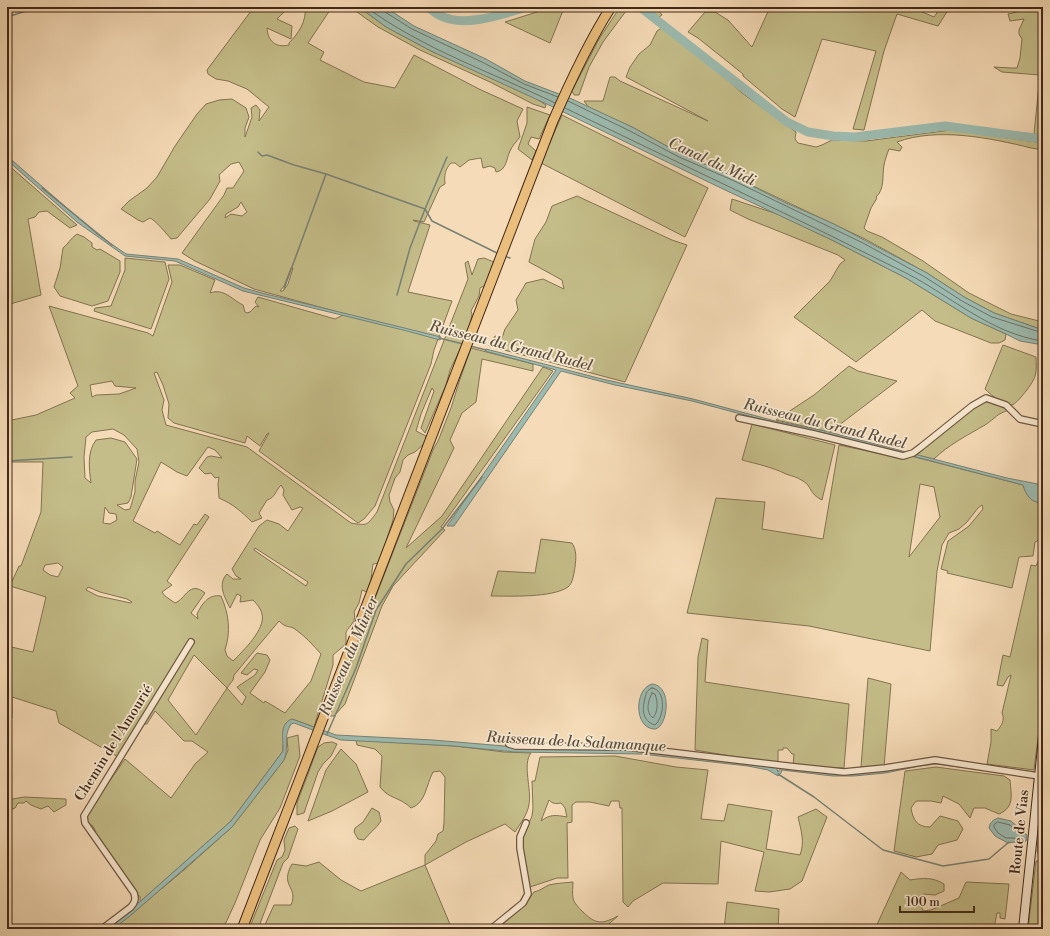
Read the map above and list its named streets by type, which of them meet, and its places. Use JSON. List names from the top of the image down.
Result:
{
  "streets": {
    "main road": ["Route de Vias"],
    "street": ["Chemin de l'Amourié"]
  },
  "water": [
    "Canal du Midi",
    "Ruisseau du Grand Rudel",
    "Ruisseau du Mûrier",
    "Ruisseau de la Salamanque"
  ],
  "scale_bar": "100 m"
}
